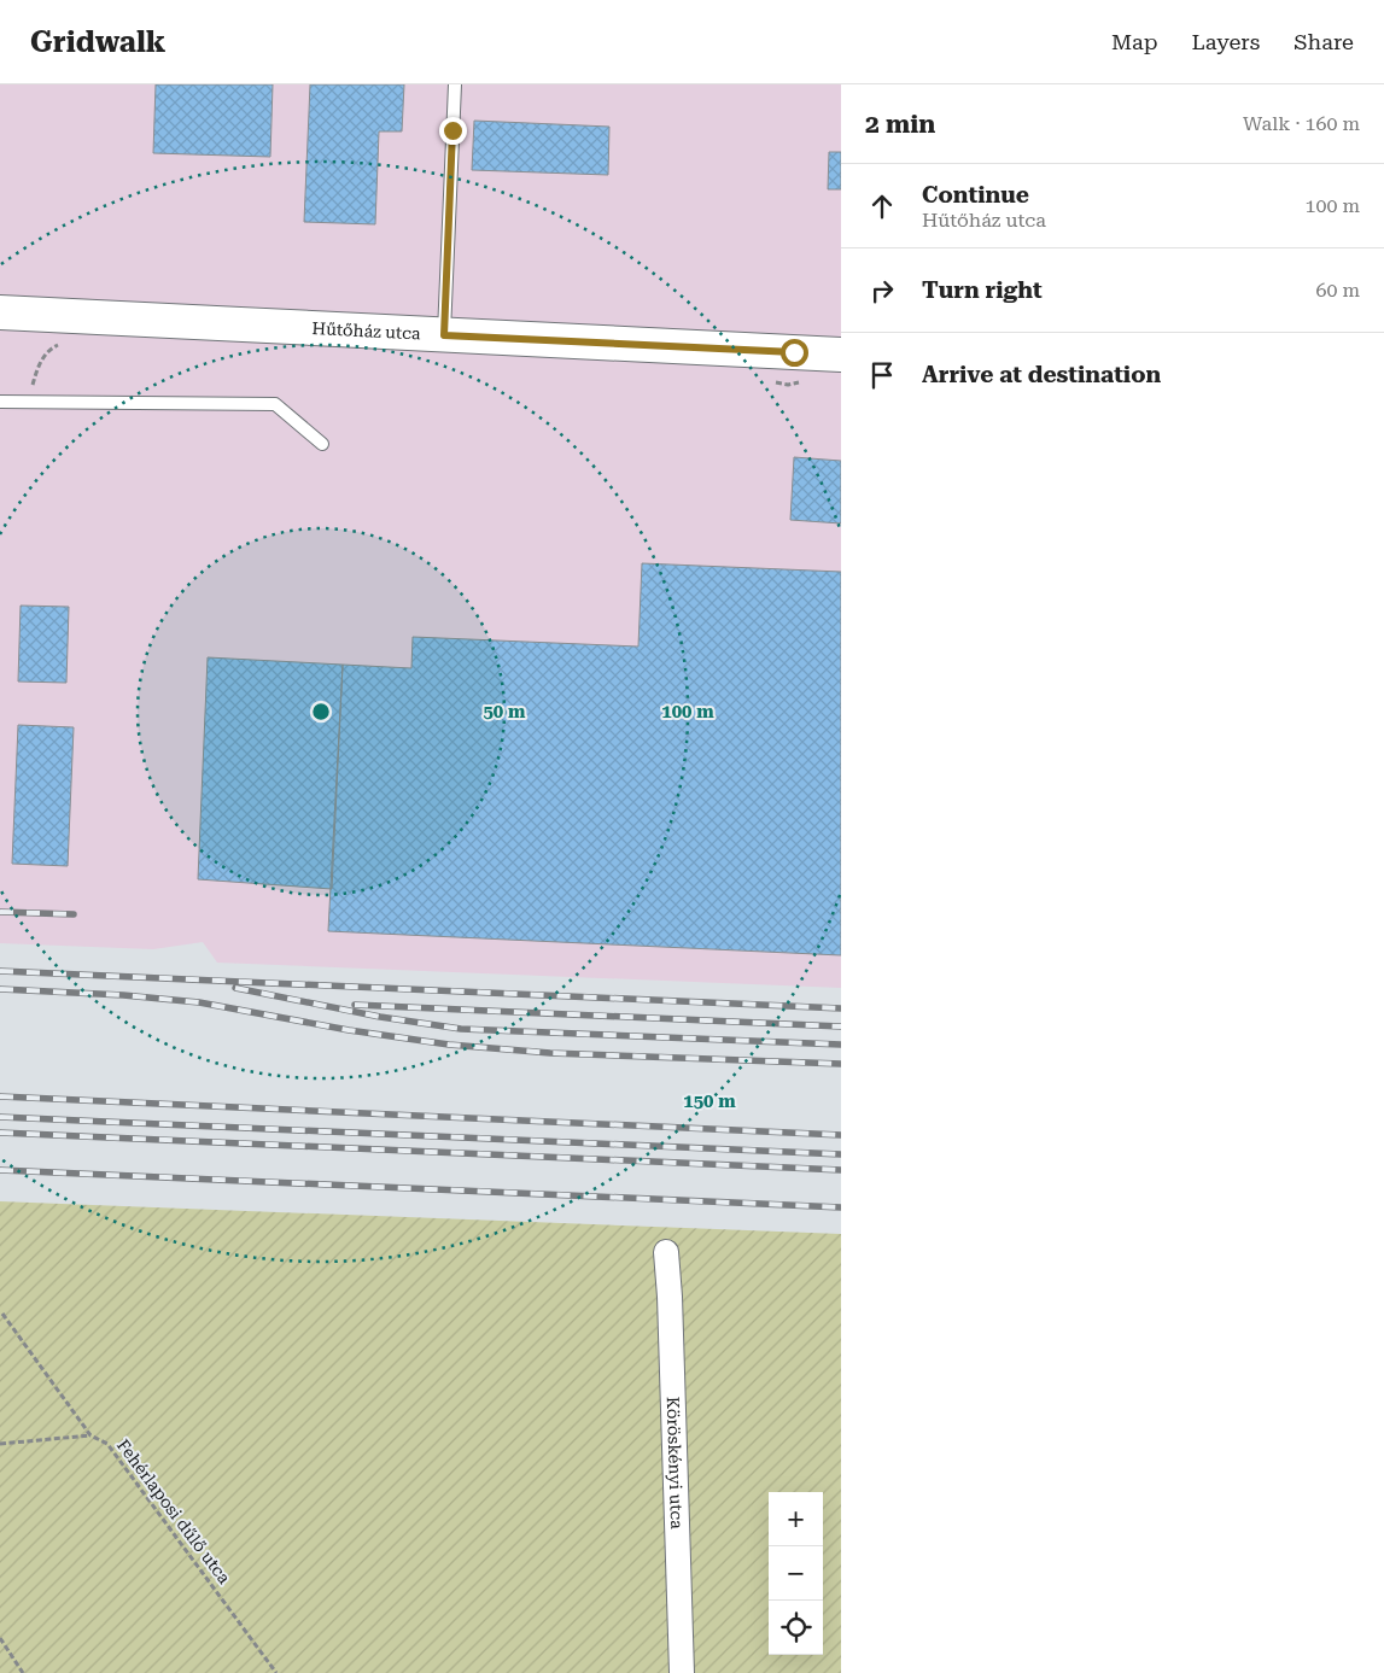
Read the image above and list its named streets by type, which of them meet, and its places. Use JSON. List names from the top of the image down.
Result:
{
  "streets": {
    "street": ["Hűtőház utca", "Köröskényi utca"],
    "path": ["Fehérlaposi dűlő utca"]
  },
  "page": {
    "header": "Gridwalk",
    "nav": ["Map", "Layers", "Share"],
    "heading": ["2 min", "Walk · 160 m"],
    "list": [
      ["Continue", "Hűtőház utca", "100 m"],
      ["Turn right", "60 m"],
      "Arrive at destination"
    ],
    "map_buttons": ["+", "−"]
  },
  "rings": ["50 m", "100 m", "150 m"]
}
